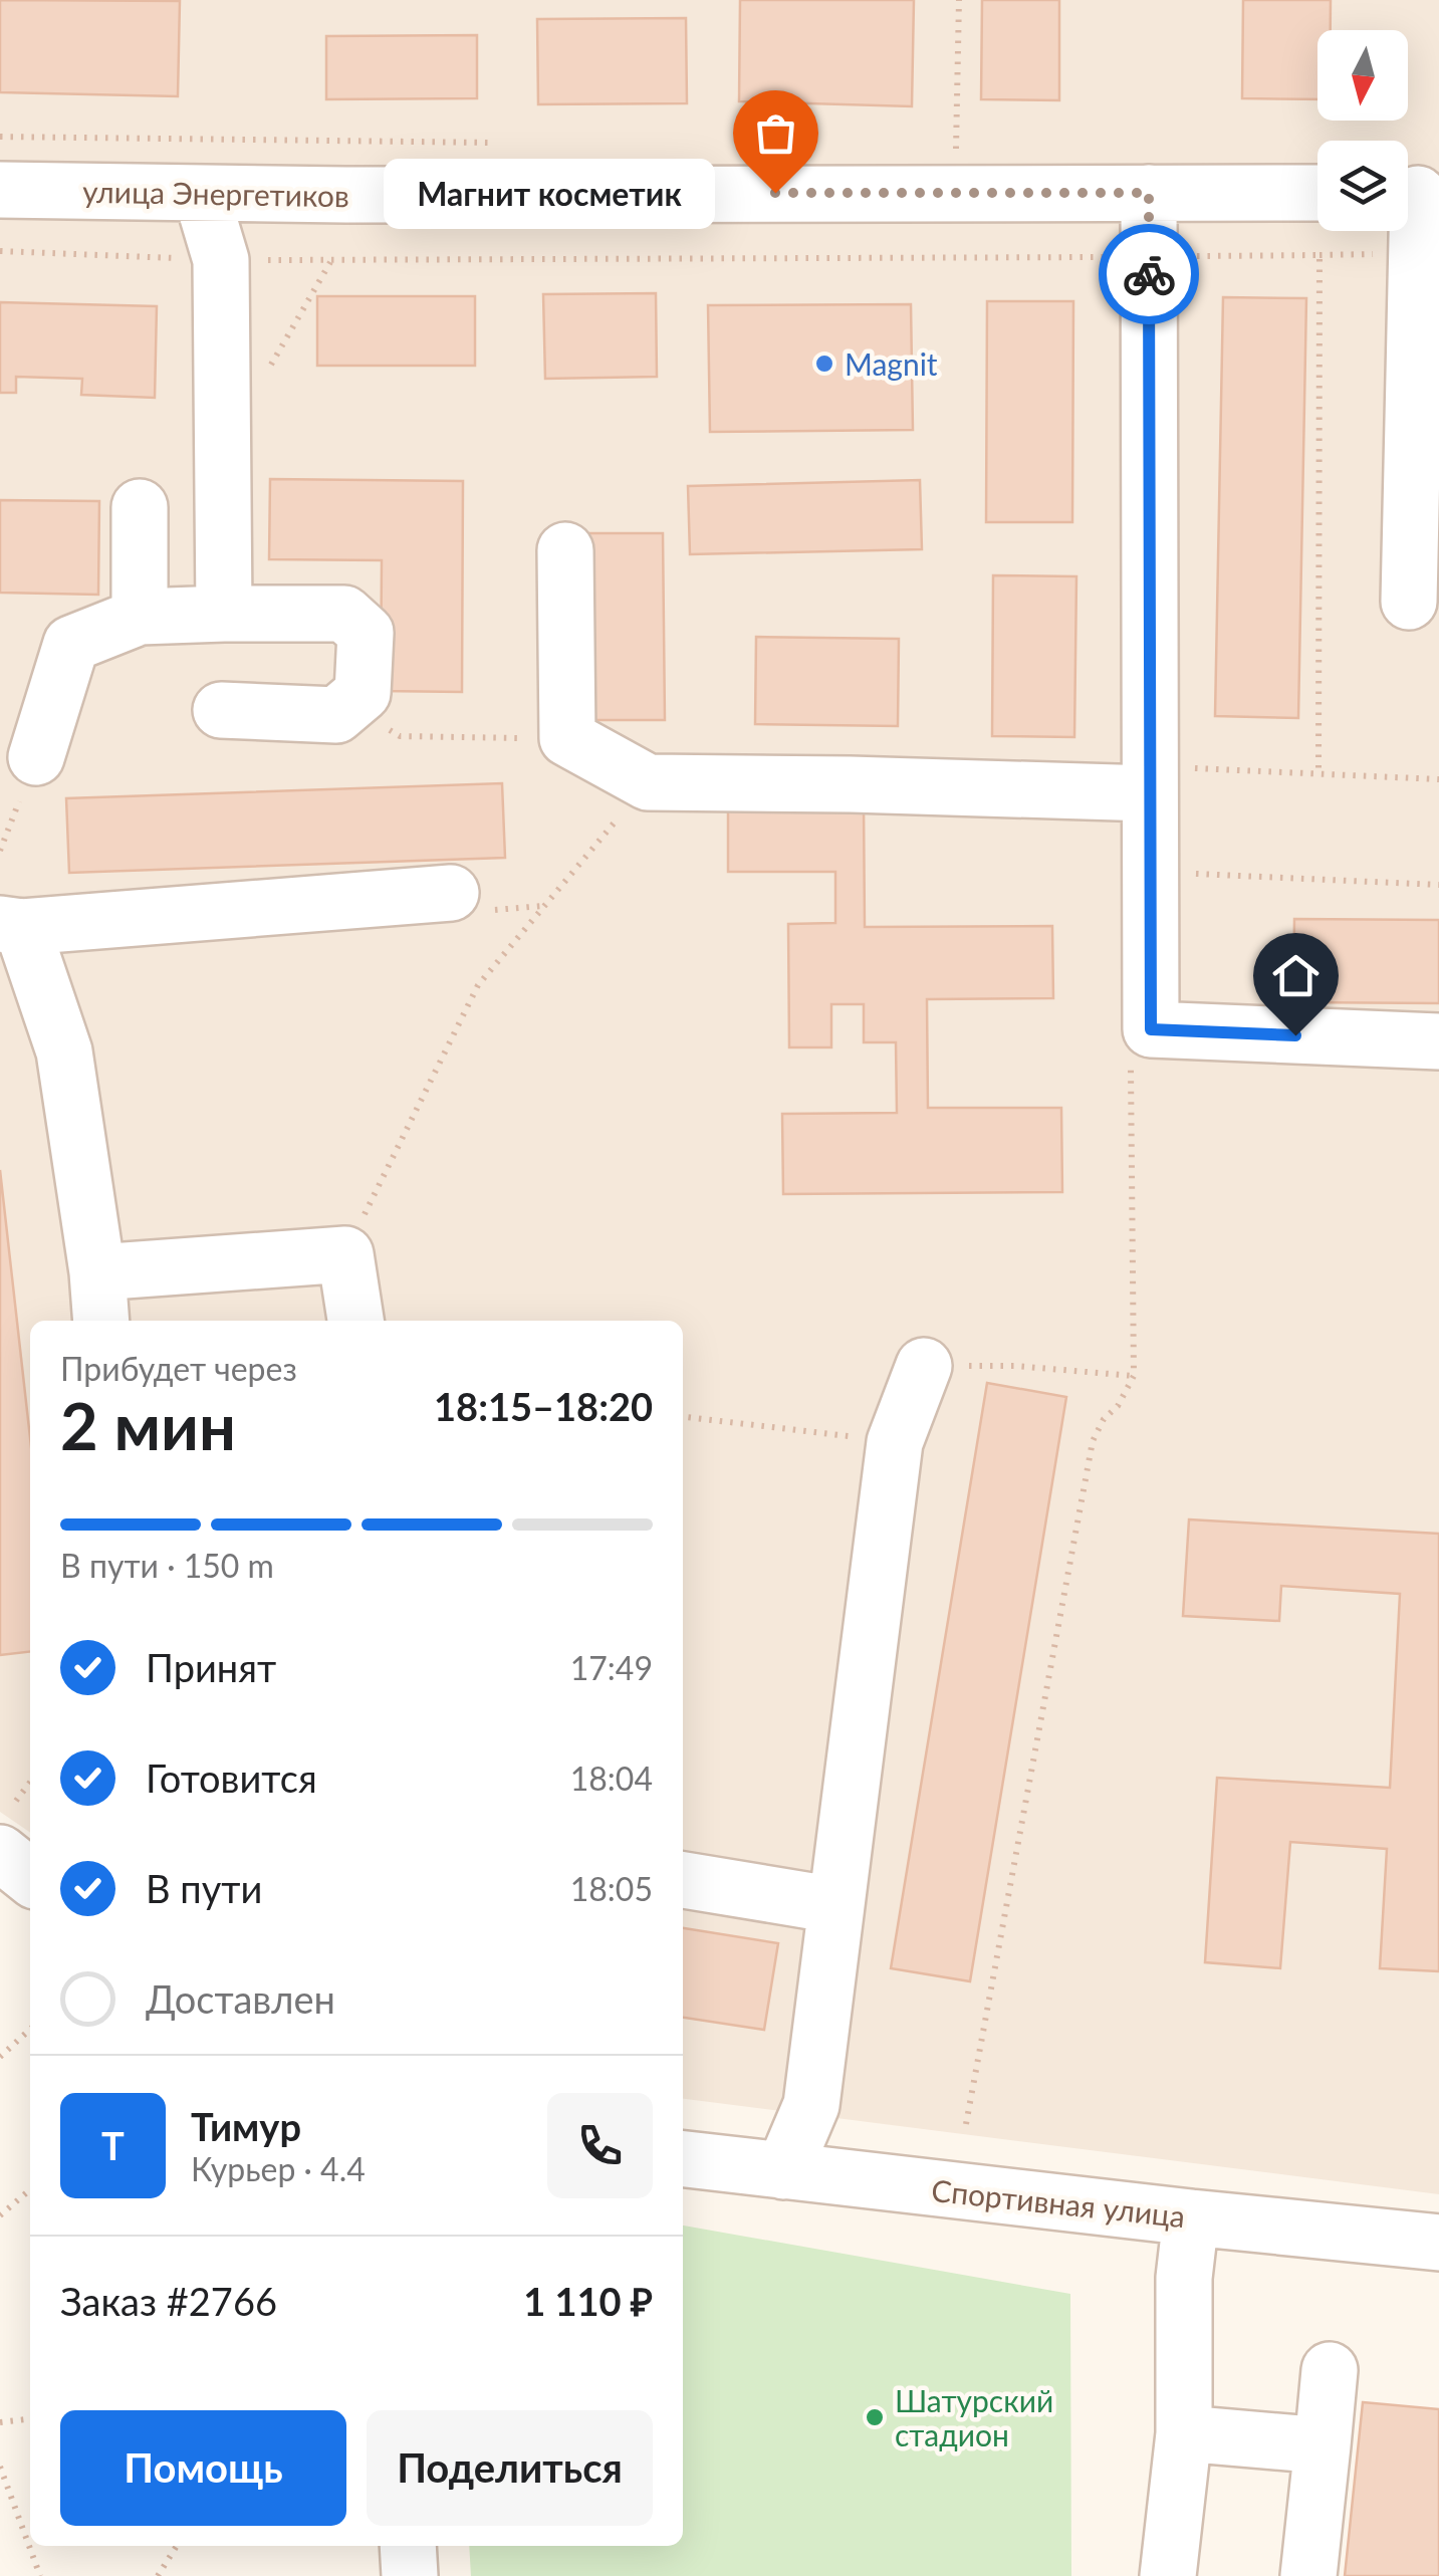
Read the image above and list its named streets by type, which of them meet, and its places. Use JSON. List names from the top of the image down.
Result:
{
  "streets": {
    "street": ["улица Энергетиков", "Спортивная улица"]
  },
  "places": ["Магнит косметик", "Magnit", "Шатурский стадион"],
  "north": "bottom",
  "page": {
    "bubble": "Магнит косметик",
    "heading": ["2 мин", "Прибудет через", "18:15–18:20"],
    "panel": [
      "Тимур",
      "Курьер · 4.4",
      "Заказ #2766",
      "1 110 ₽"
    ],
    "bar": "В пути · 150 m",
    "list": [
      ["Принят", "17:49"],
      ["Готовится", "18:04"],
      ["В пути", "18:05"],
      "Доставлен"
    ],
    "round": "Т",
    "buttons": ["Помощь", "Поделиться"]
  }
}
